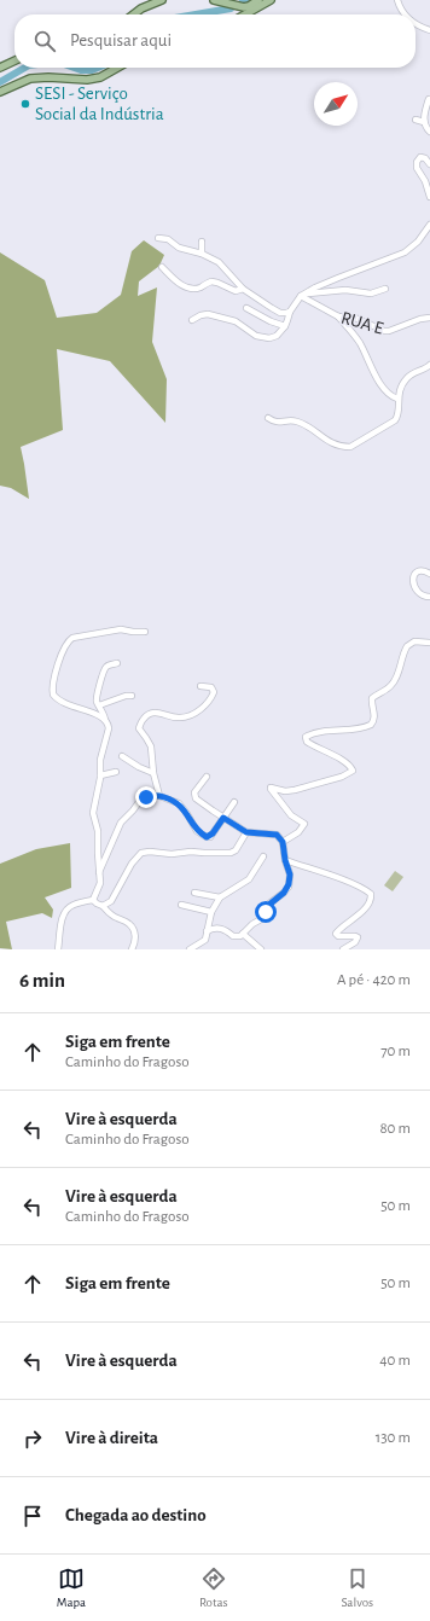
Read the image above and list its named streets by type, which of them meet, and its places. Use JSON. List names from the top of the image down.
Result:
{
  "streets": {
    "street": ["RUA E"]
  },
  "places": ["SESI - Serviço Social da Indústria"],
  "north": "top right",
  "page": {
    "search": "Pesquisar aqui",
    "heading": ["6 min", "A pé · 420 m"],
    "list": [
      ["Siga em frente", "Caminho do Fragoso", "70 m"],
      ["Vire à esquerda", "Caminho do Fragoso", "80 m"],
      ["Vire à esquerda", "Caminho do Fragoso", "50 m"],
      ["Siga em frente", "50 m"],
      ["Vire à esquerda", "40 m"],
      ["Vire à direita", "130 m"],
      "Chegada ao destino"
    ],
    "nav": ["Mapa", "Rotas", "Salvos"]
  }
}
